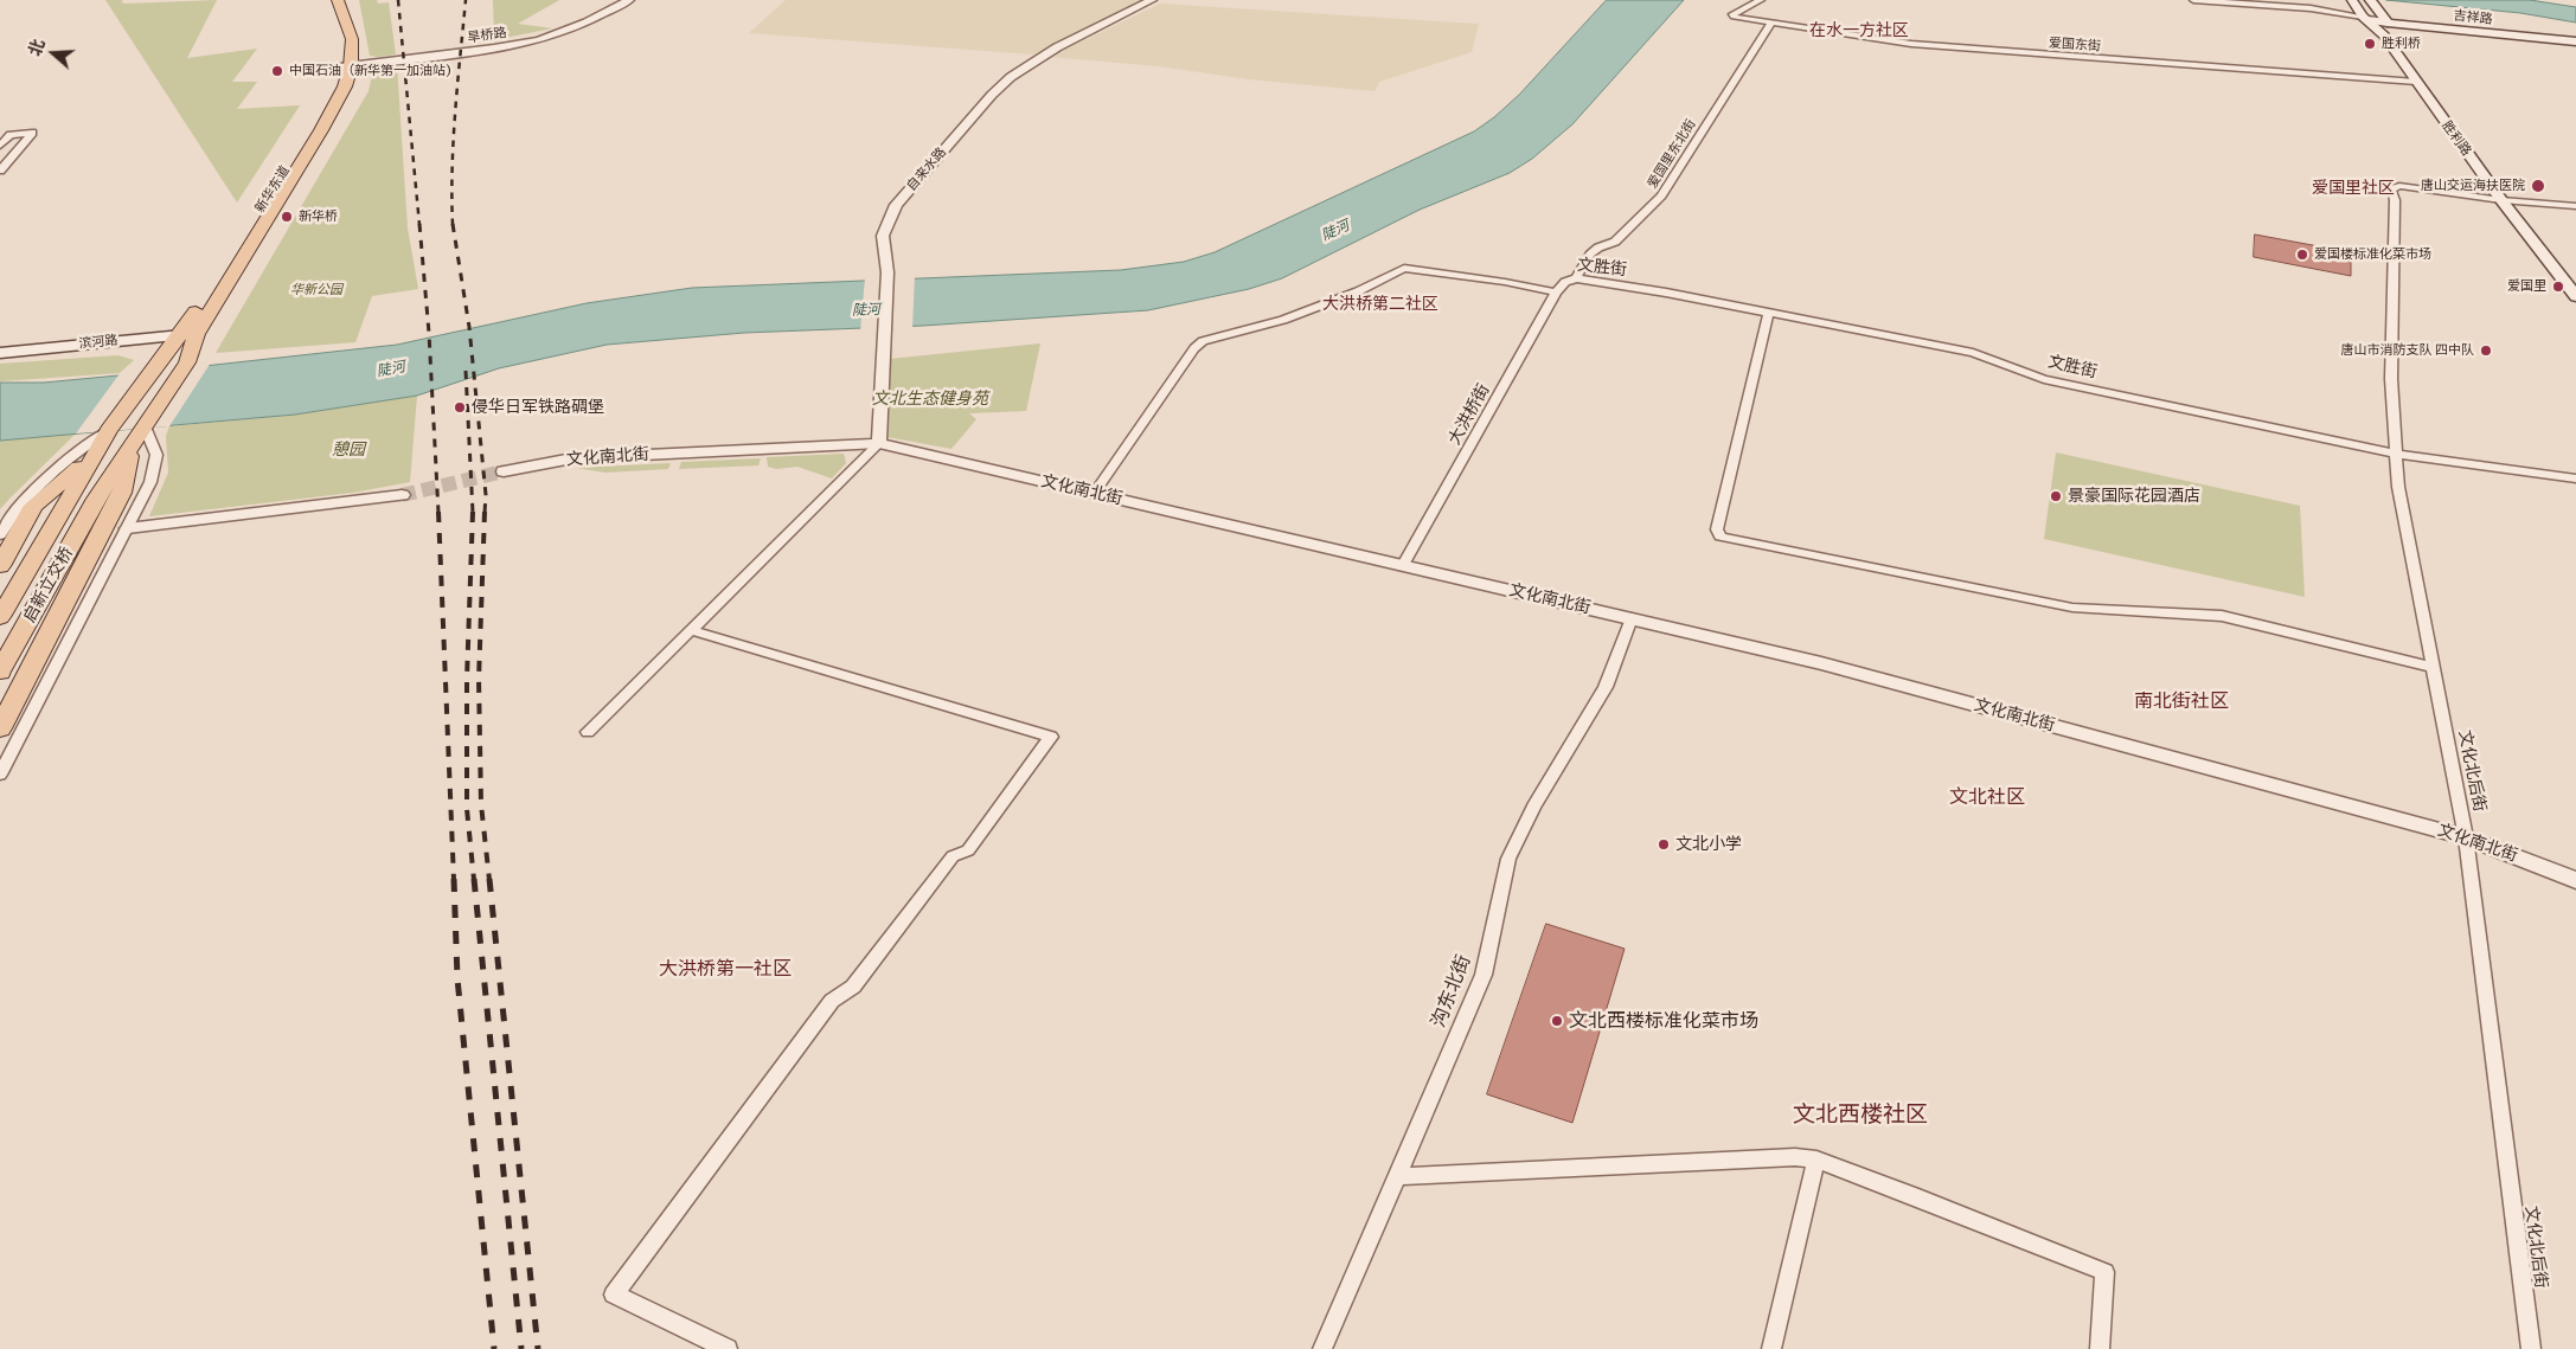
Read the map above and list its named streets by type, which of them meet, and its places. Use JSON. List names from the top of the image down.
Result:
{
  "streets": {
    "main road": [
      "吉祥路",
      "胜利路",
      "新华东道",
      "滨河路",
      "启新立交桥"
    ],
    "street": [
      "旱桥路",
      "爱国东街",
      "爱国里东北街",
      "自来水路",
      "文胜街",
      "大洪桥街",
      "文化南北街",
      "文化北后街",
      "沟东北街"
    ]
  },
  "crossings": [
    ["吉祥路", "胜利路"],
    ["旱桥路", "新华东道"],
    ["爱国东街", "胜利路"],
    ["爱国东街", "爱国里东北街"],
    ["胜利路", "文化北后街"],
    ["爱国里东北街", "文胜街"],
    ["爱国里东北街", "大洪桥街"],
    ["自来水路", "文化南北街"],
    ["新华东道", "滨河路"],
    ["文胜街", "大洪桥街"],
    ["文胜街", "文化北后街"],
    ["大洪桥街", "文化南北街"],
    ["文化南北街", "文化北后街"],
    ["文化南北街", "沟东北街"]
  ],
  "districts": [
    "在水一方社区",
    "爱国里社区",
    "大洪桥第二社区",
    "南北街社区",
    "文北社区",
    "大洪桥第一社区",
    "文北西楼社区"
  ],
  "water": ["陡河"],
  "parks": ["华新公园", "文北生态健身苑", "憩园"],
  "places": [
    "胜利桥",
    "中国石油（新华第一加油站)",
    "唐山交运海扶医院",
    "新华桥",
    "爱国楼标准化菜市场",
    "爱国里",
    "唐山市消防支队 四中队",
    "侵华日军铁路碉堡",
    "景豪国际花园酒店",
    "文北小学",
    "文北西楼标准化菜市场"
  ],
  "north": "left"
}
